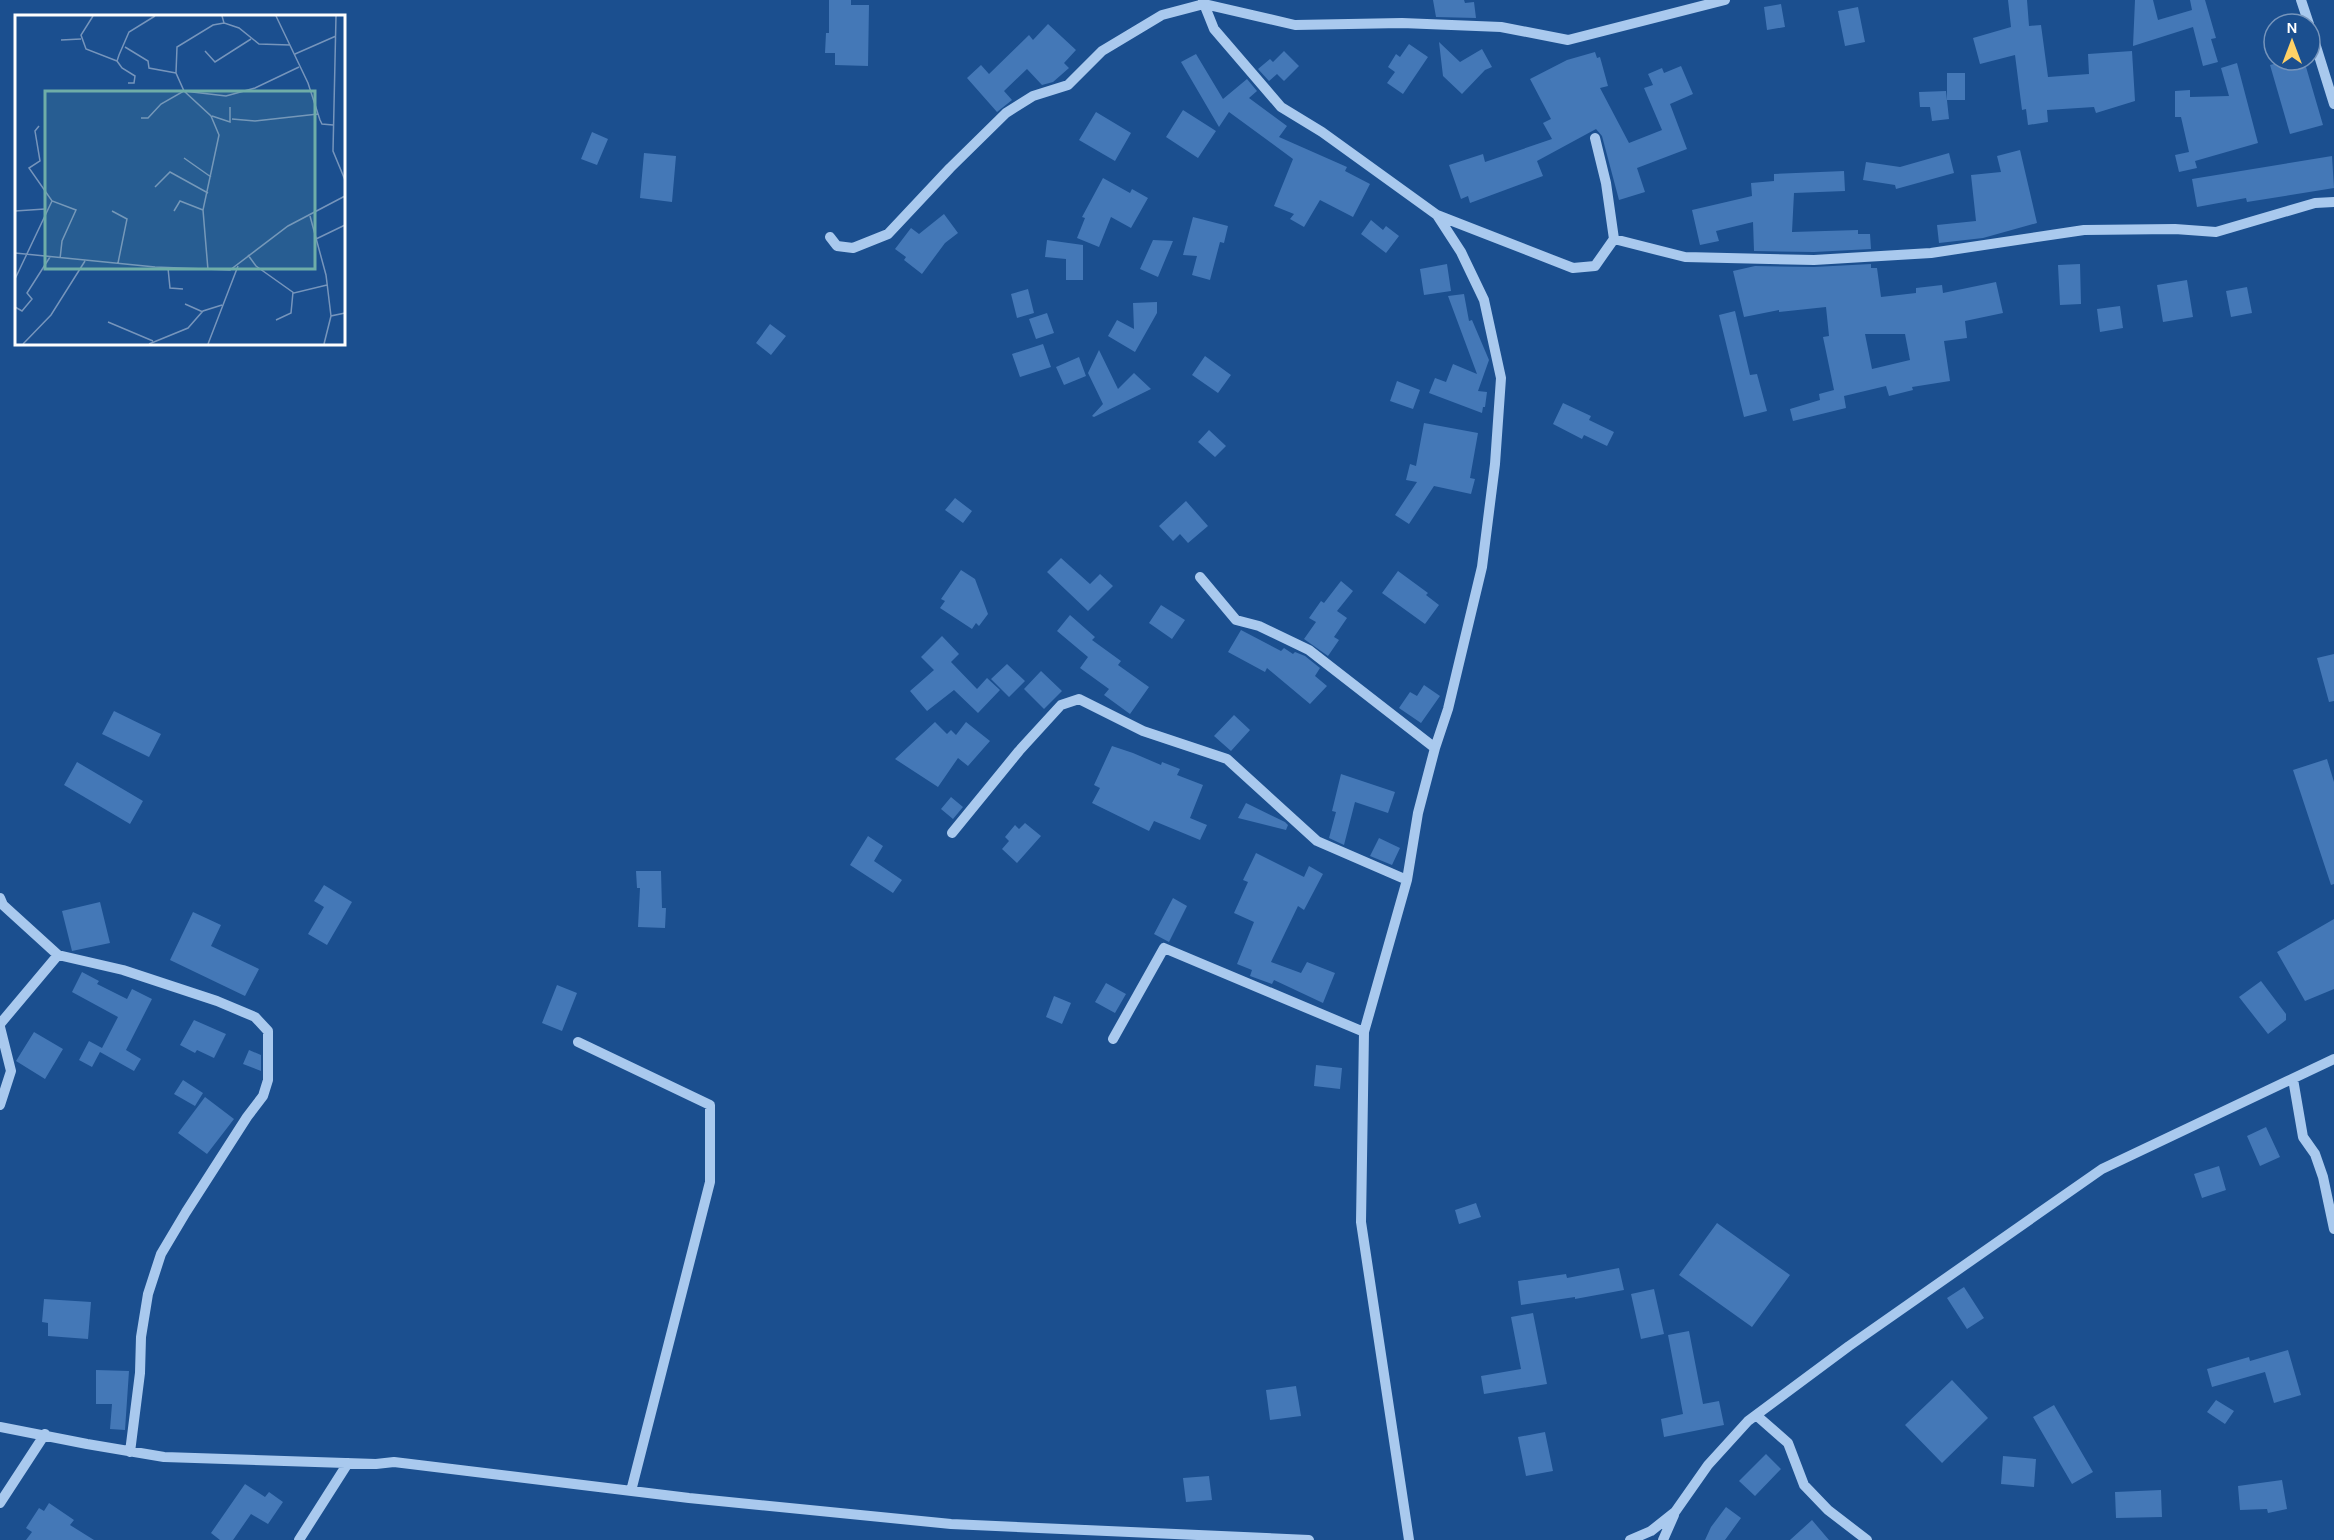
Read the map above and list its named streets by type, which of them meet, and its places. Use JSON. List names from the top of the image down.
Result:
{
  "north": "top"
}
